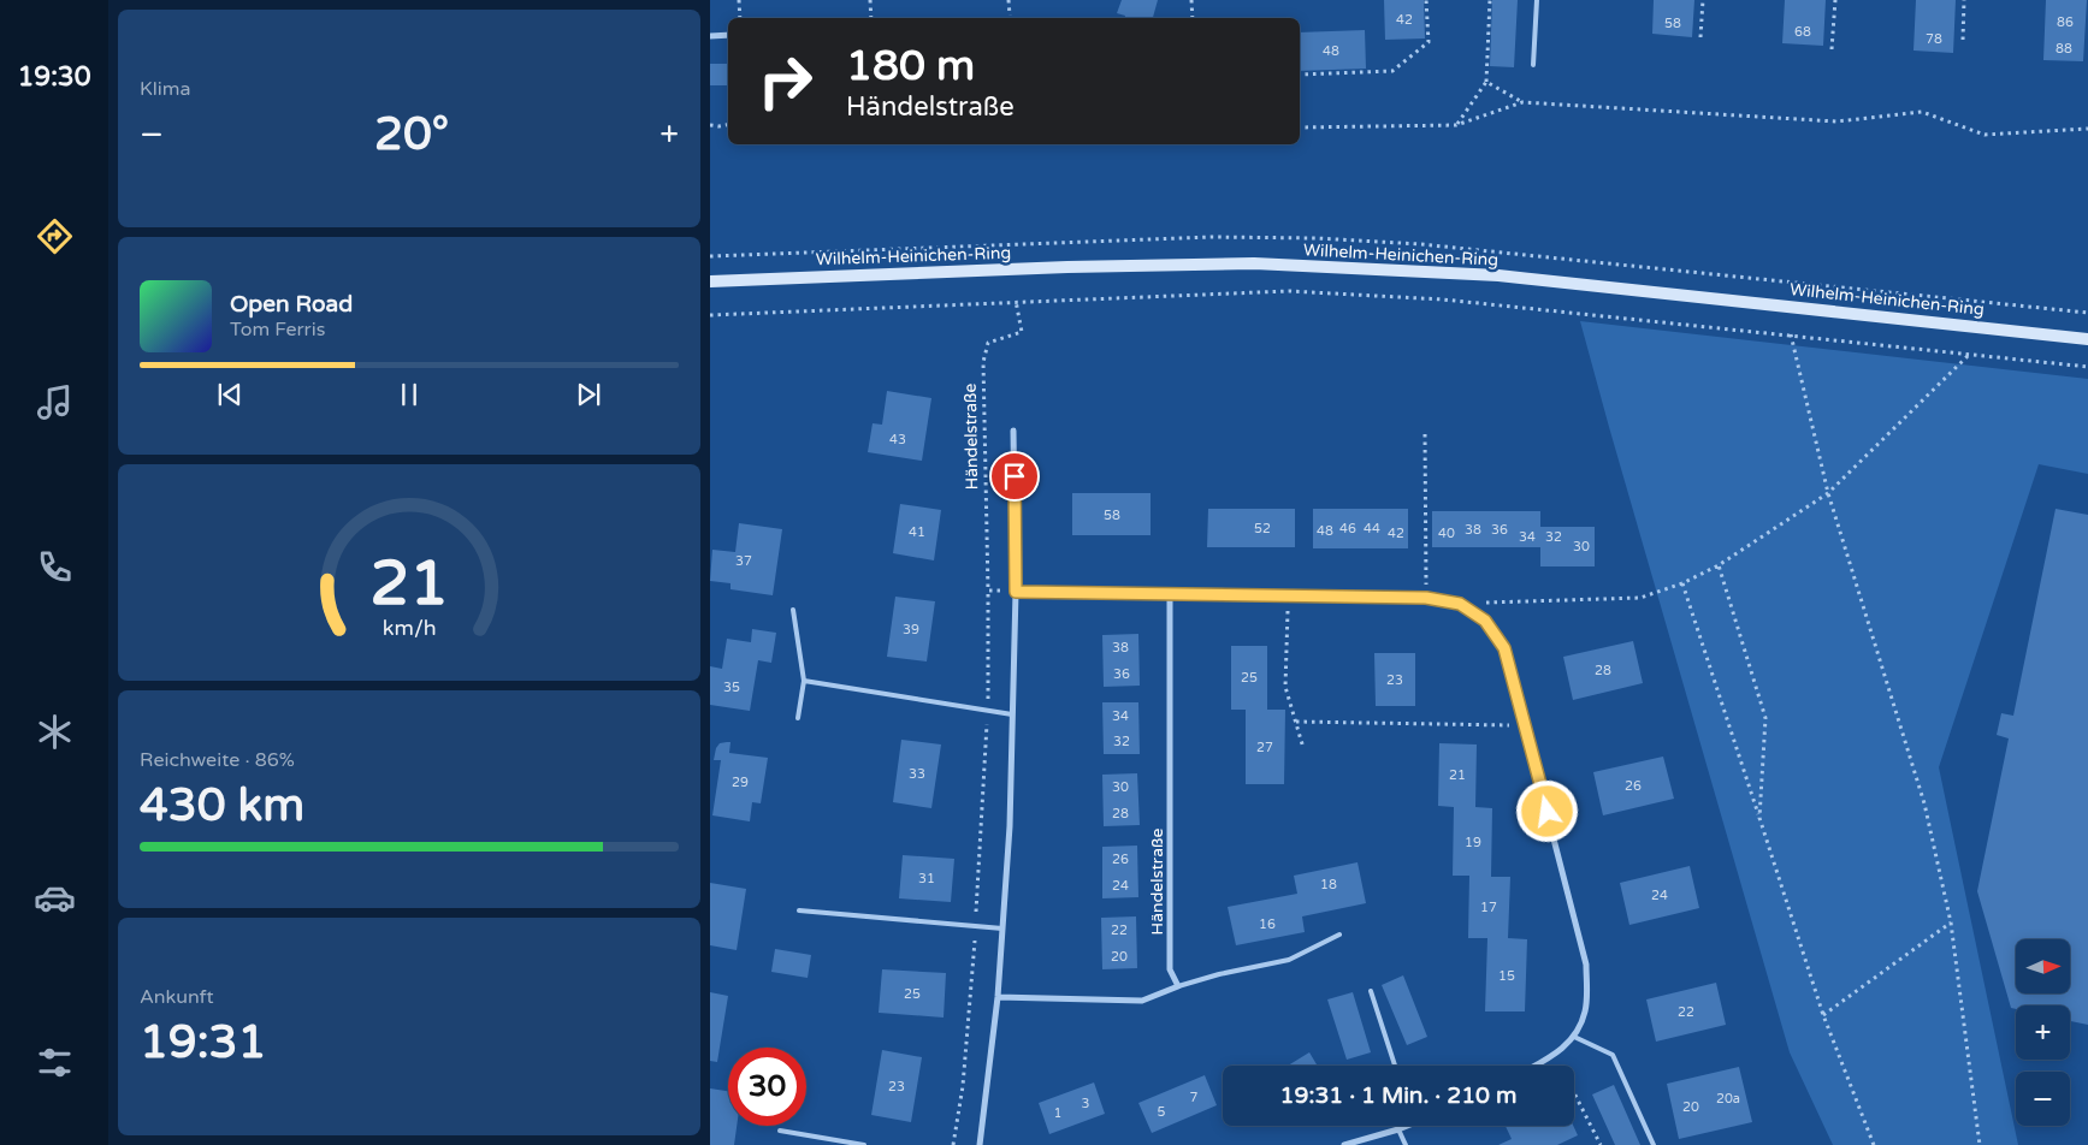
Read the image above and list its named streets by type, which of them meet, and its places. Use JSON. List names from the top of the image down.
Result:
{
  "streets": {
    "main road": ["Wilhelm-Heinichen-Ring"],
    "street": ["Händelstraße"]
  },
  "house_numbers": [
    "42",
    "86",
    "58",
    "68",
    "78",
    "88",
    "48",
    "43",
    "58",
    "52",
    "46",
    "44",
    "38",
    "36",
    "48",
    "41",
    "42",
    "40",
    "34",
    "32",
    "30",
    "37",
    "39",
    "38",
    "28",
    "36",
    "25",
    "23",
    "35",
    "34",
    "32",
    "27",
    "33",
    "21",
    "29",
    "26",
    "30",
    "28",
    "19",
    "26",
    "31",
    "18",
    "24",
    "24",
    "17",
    "16",
    "22",
    "20",
    "15",
    "25",
    "22",
    "23",
    "7",
    "20a",
    "3",
    "20",
    "5",
    "1"
  ],
  "north": "right",
  "page": {
    "tabs": "19:30",
    "tile": [
      "Klima",
      ["Reichweite · 86%", "430 km"],
      ["Ankunft", "19:31"]
    ],
    "turn": ["180 m", "Händelstraße"],
    "heat": ["−", "20°", "+"],
    "song": ["Open Road", "Tom Ferris"],
    "map_buttons": ["+", "−"],
    "limit": "30",
    "trip": "19:31 · 1 Min. · 210 m",
    "gauge": ["21", "km/h"]
  }
}
